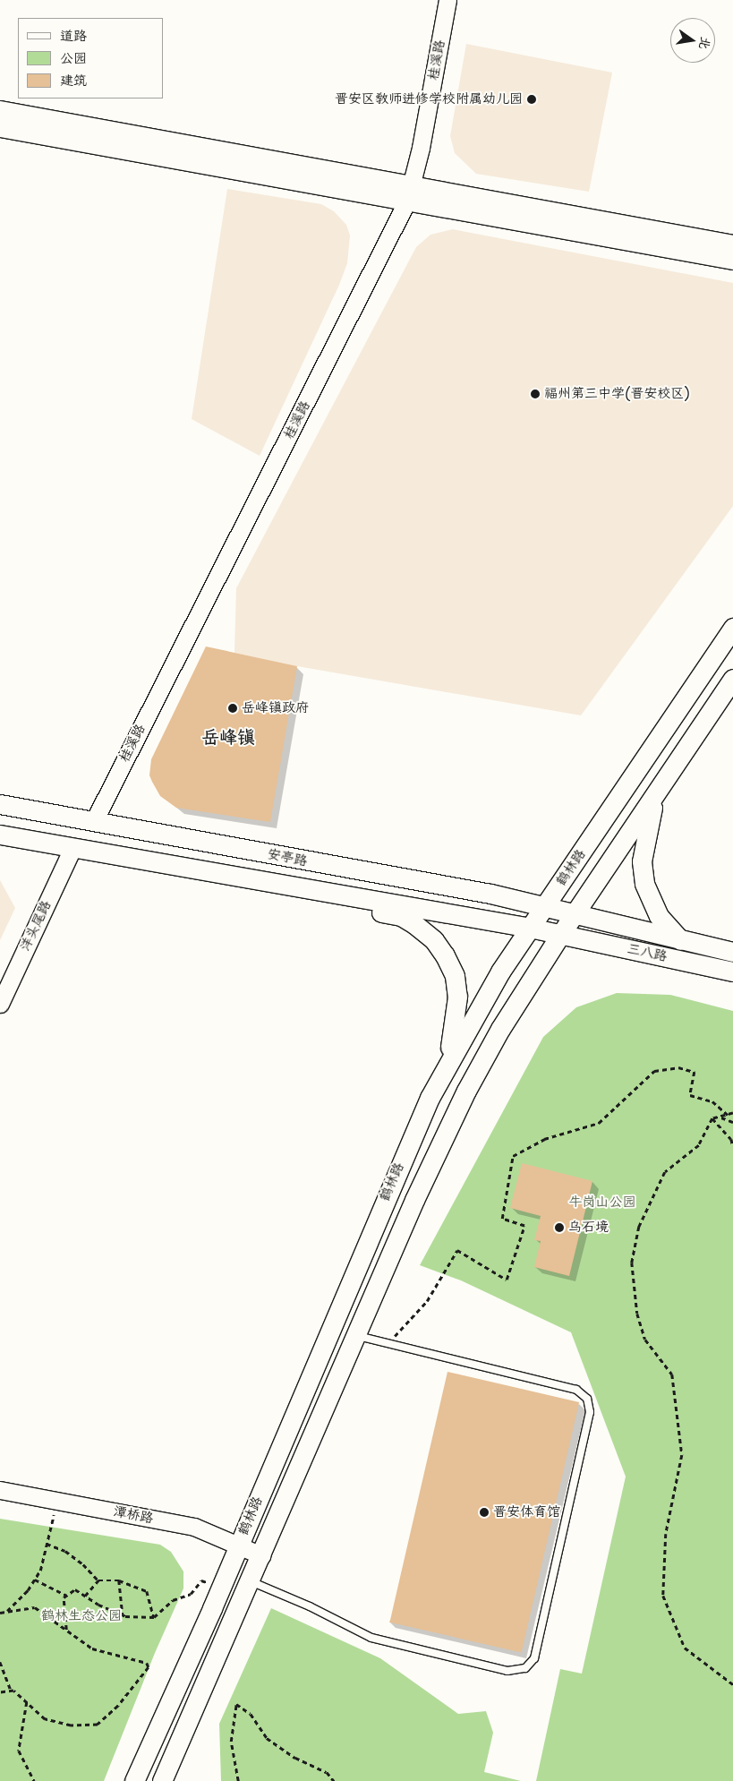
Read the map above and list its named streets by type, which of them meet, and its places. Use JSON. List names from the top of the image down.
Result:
{
  "streets": {
    "main road": ["安亭路", "鹤林路", "三八路"],
    "street": ["桂溪路", "洋头尾路", "潭桥路"]
  },
  "crossings": [
    ["桂溪路", "安亭路"],
    ["安亭路", "鹤林路"],
    ["安亭路", "洋头尾路"],
    ["安亭路", "三八路"],
    ["鹤林路", "三八路"],
    ["鹤林路", "潭桥路"]
  ],
  "districts": ["岳峰镇"],
  "parks": ["牛岗山公园", "鹤林生态公园"],
  "places": [
    "晋安区教师进修学校附属幼儿园",
    "福州第三中学(晋安校区)",
    "岳峰镇政府",
    "乌石境",
    "晋安体育馆"
  ],
  "legend": ["道路", "公园", "建筑"],
  "north": "right"
}
